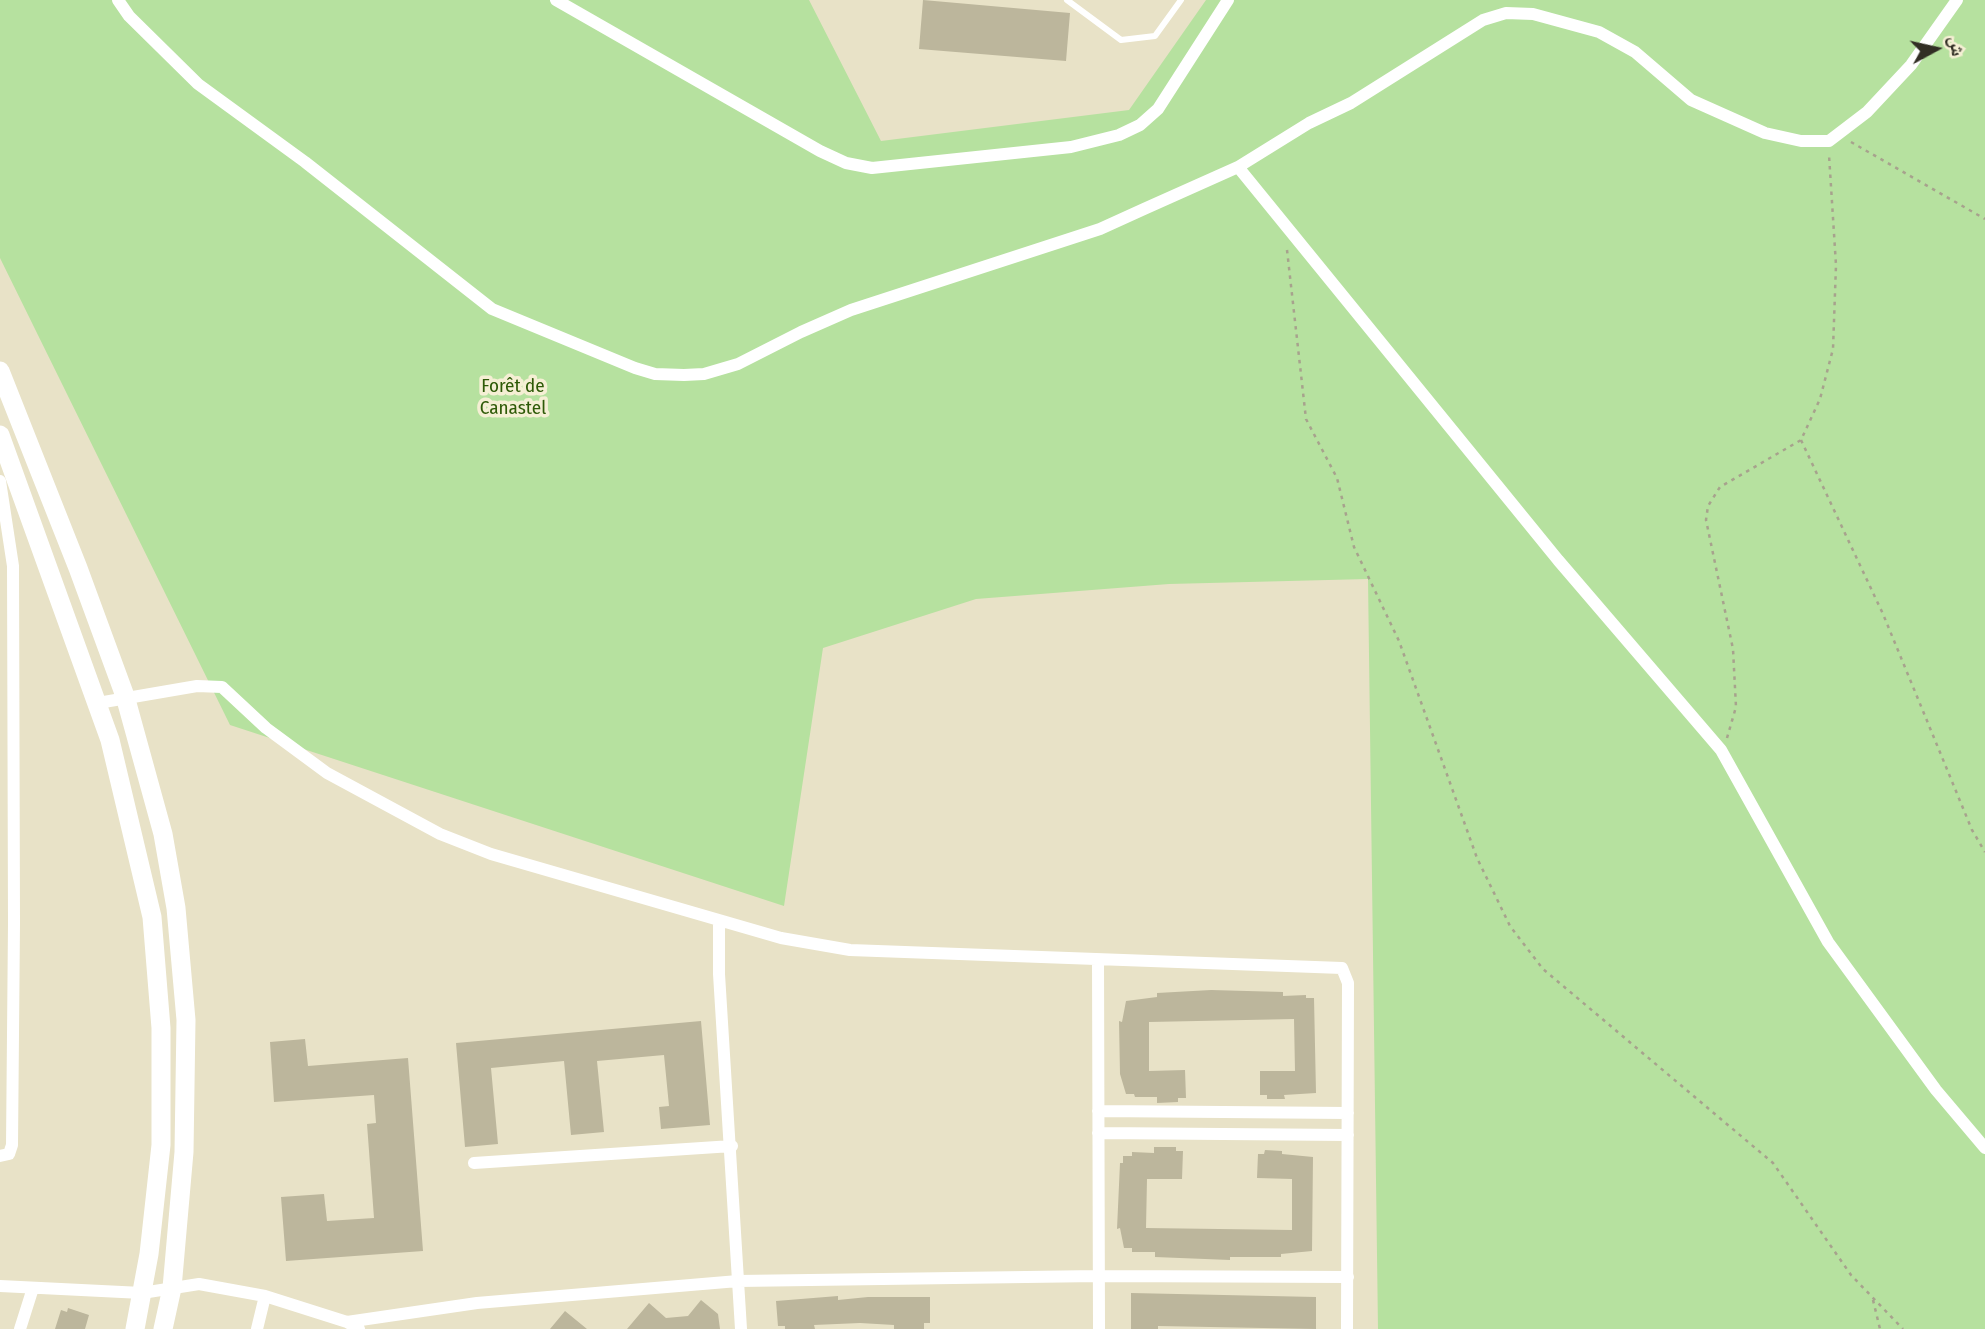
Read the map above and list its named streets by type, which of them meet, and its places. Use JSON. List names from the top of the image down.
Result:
{
  "parks": ["Forêt de Canastel"],
  "north": "right"
}
